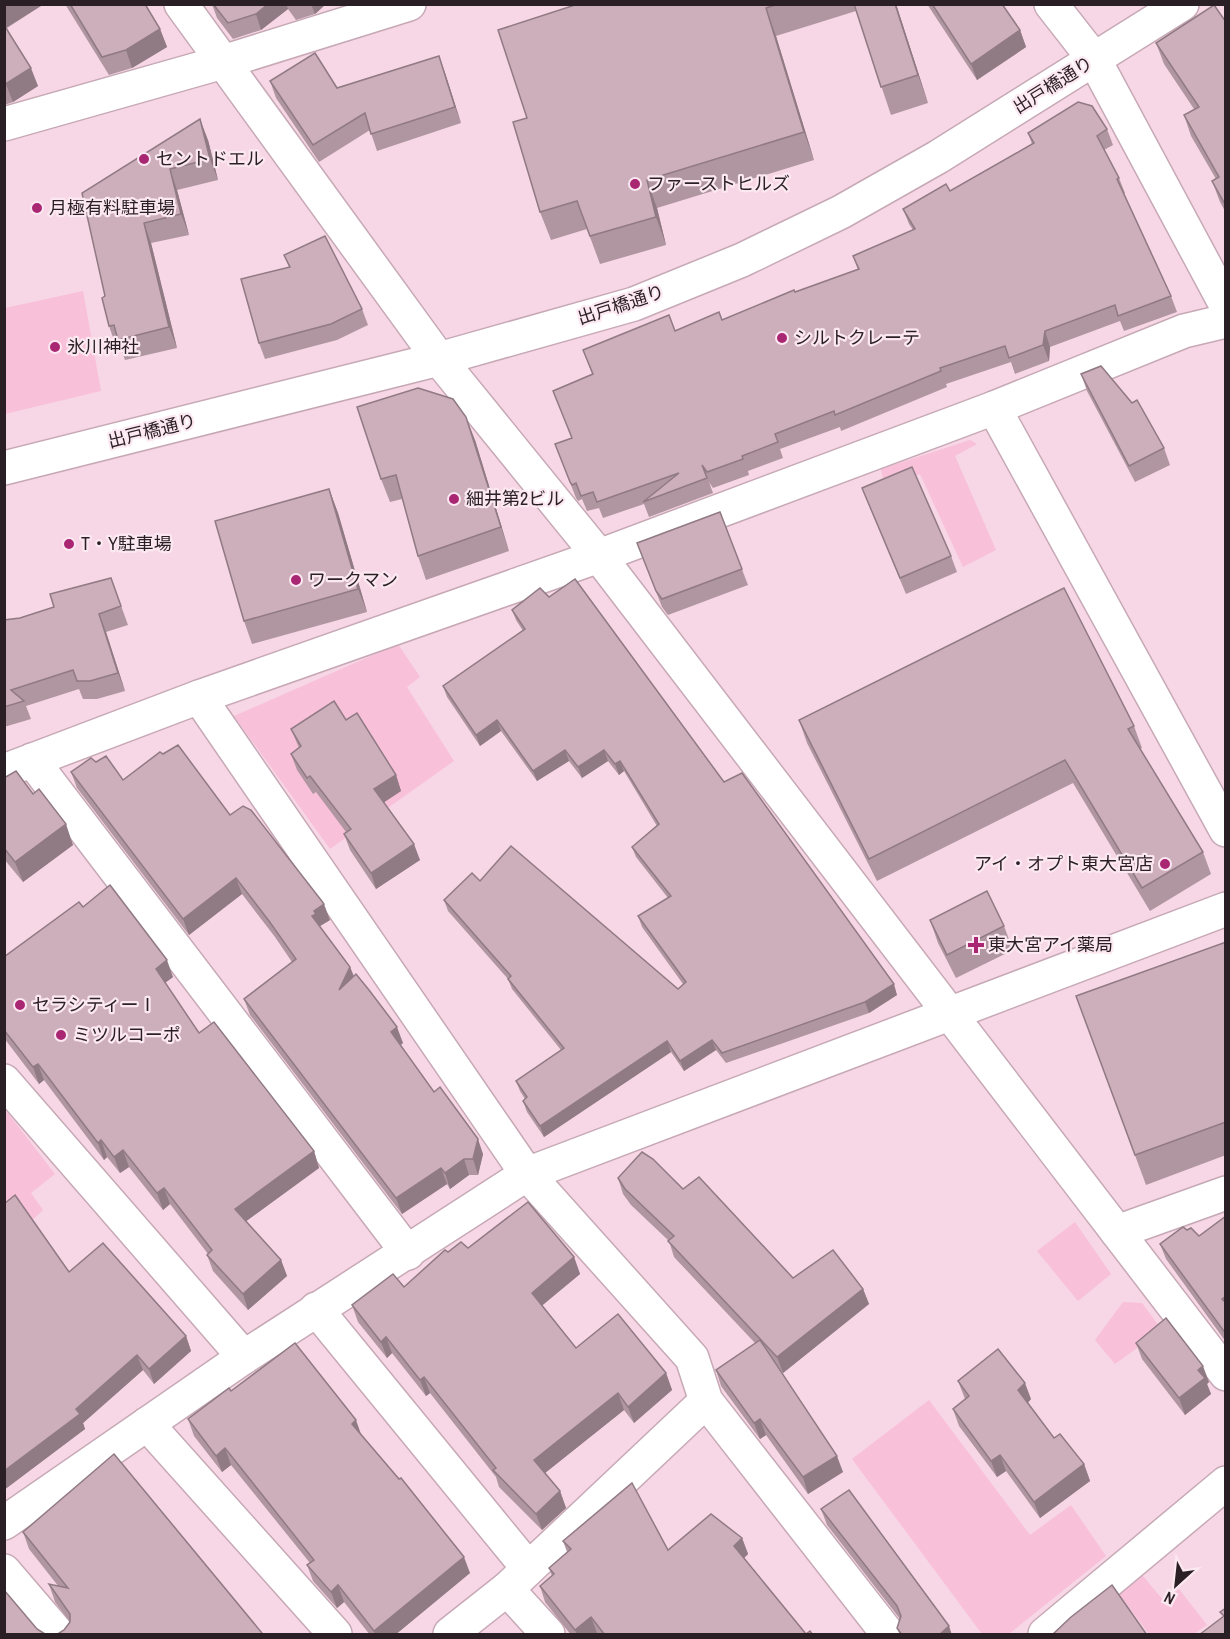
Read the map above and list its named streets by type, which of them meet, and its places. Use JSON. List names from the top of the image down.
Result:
{
  "streets": {
    "street": ["出戸橋通り"]
  },
  "places": {
    "other": [
      "セントドエル",
      "ファーストヒルズ",
      "月極有料駐車場",
      "シルトクレーテ",
      "氷川神社",
      "細井第2ビル",
      "T・Y駐車場",
      "ワークマン",
      "アイ・オプト東大宮店",
      "セラシティーⅠ",
      "ミツルコーポ"
    ],
    "health": ["東大宮アイ薬局"]
  },
  "north": "bottom left"
}
